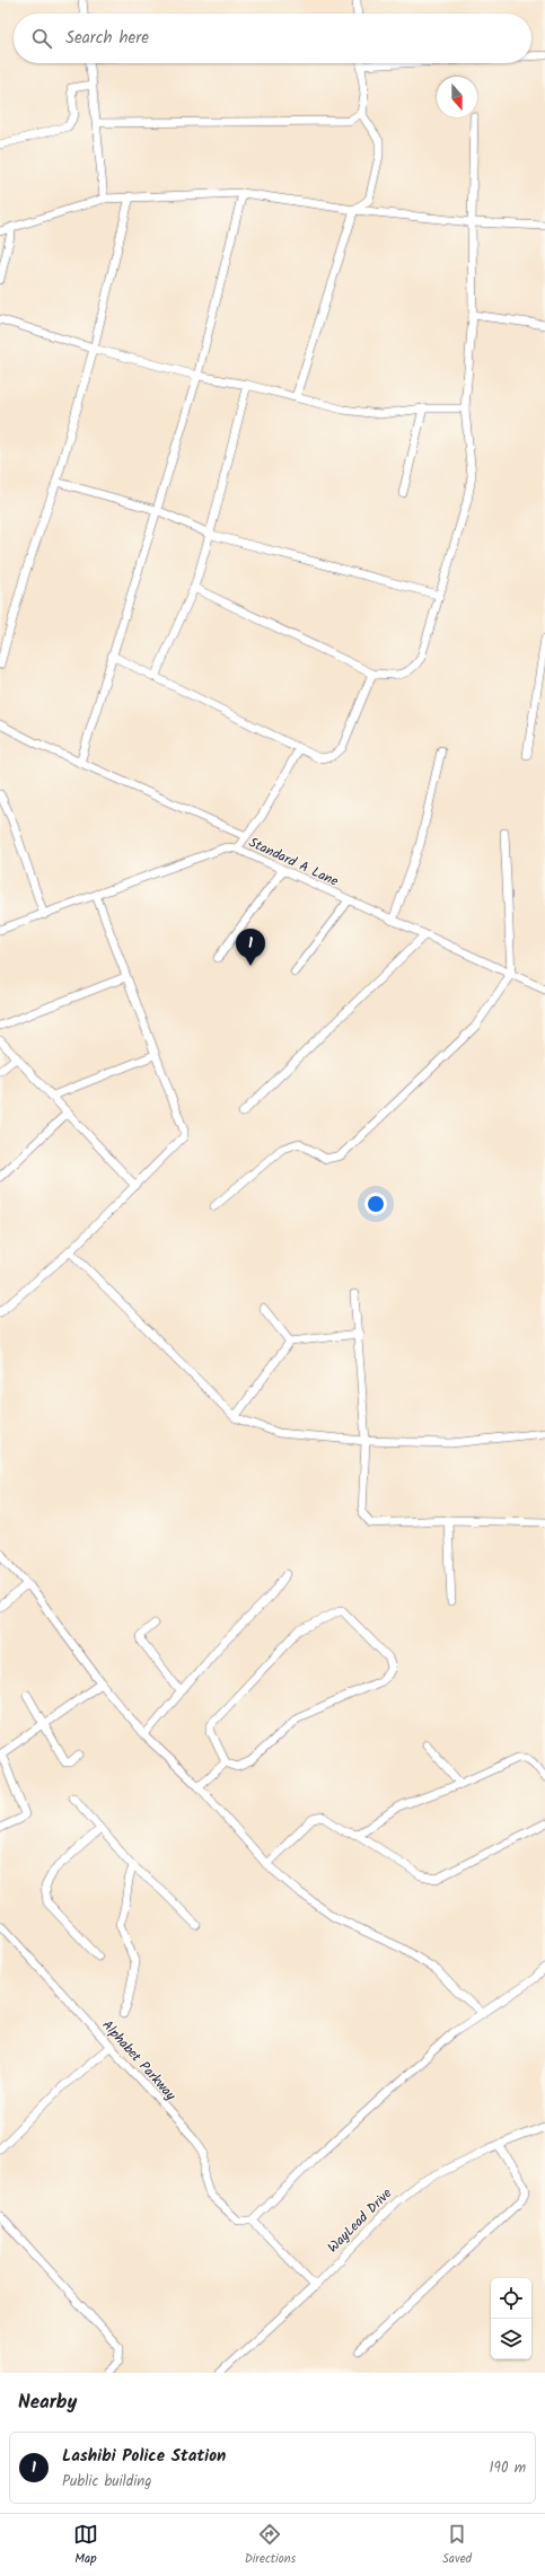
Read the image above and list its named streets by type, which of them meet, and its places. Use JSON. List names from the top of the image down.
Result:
{
  "streets": {
    "street": ["Standard A Lane", "Alphabet Parkway", "WayLead Drive"]
  },
  "north": "bottom",
  "page": {
    "search": "Search here",
    "pins": "1",
    "heading": "Nearby",
    "list": [
      {
        "mark": "1",
        "name": "Lashibi Police Station",
        "note": "Public building",
        "value": "190 m"
      }
    ],
    "nav": ["Map", "Directions", "Saved"]
  }
}
